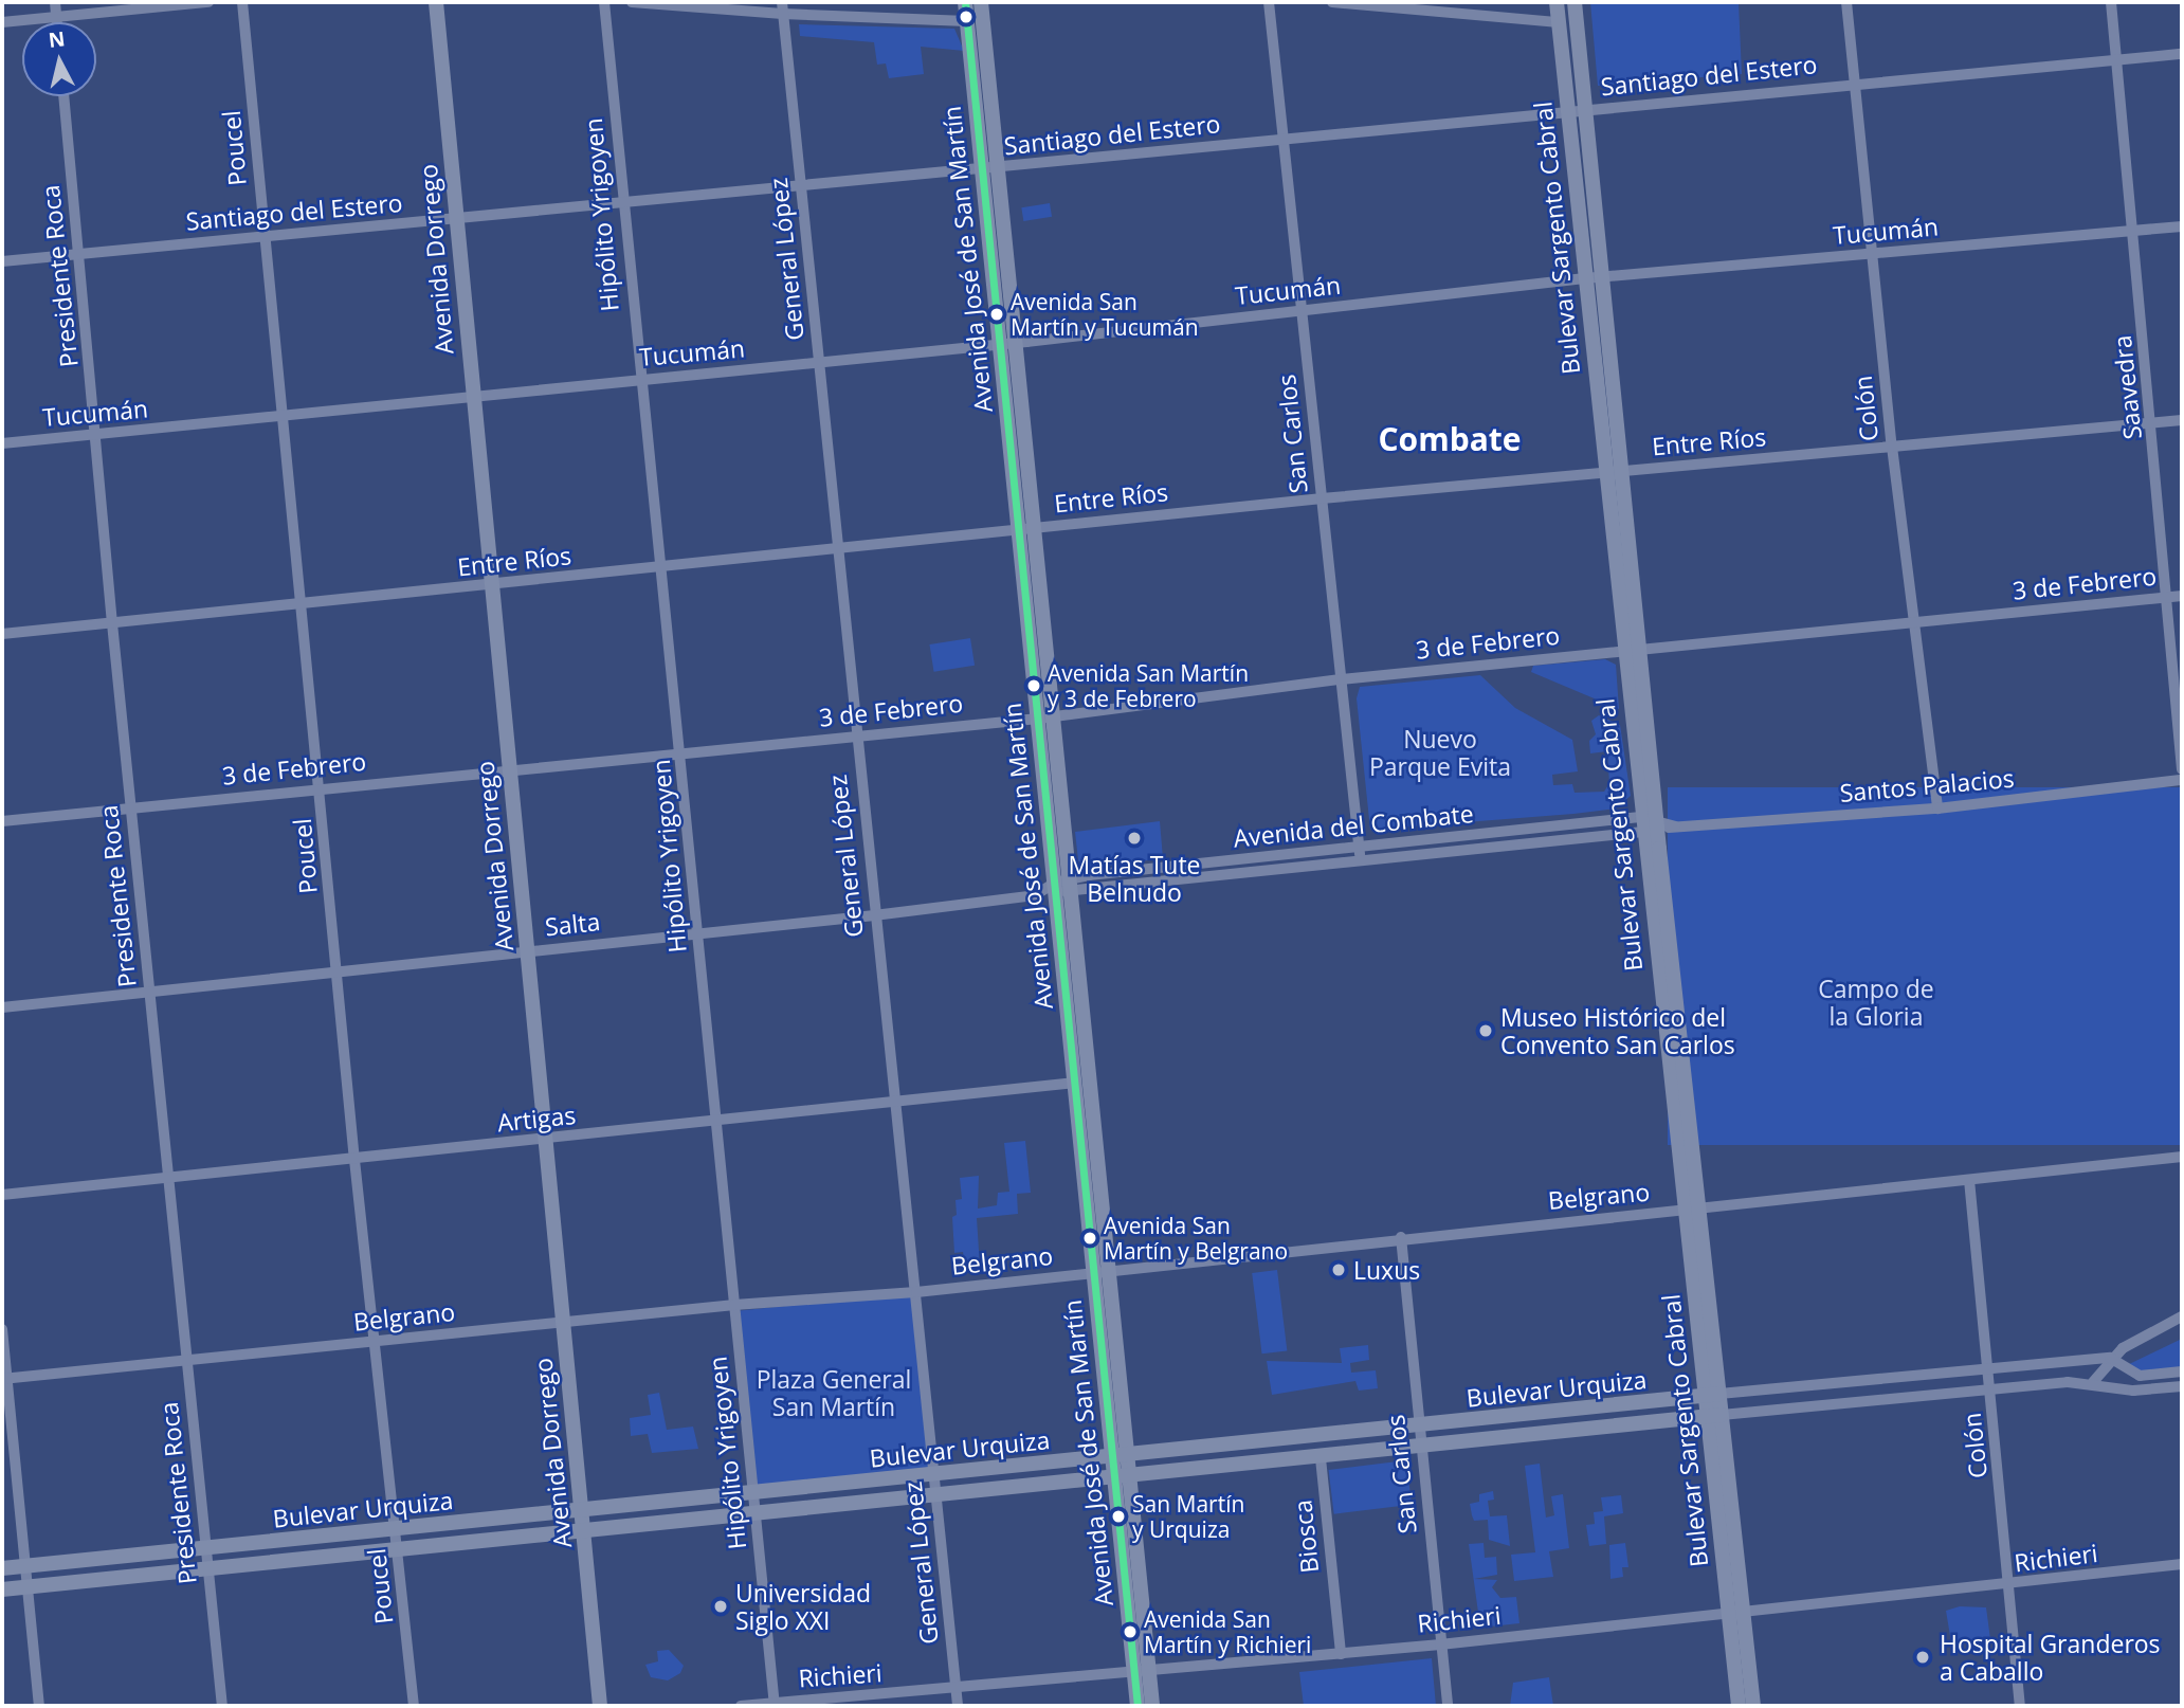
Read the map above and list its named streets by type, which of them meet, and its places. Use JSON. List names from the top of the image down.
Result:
{
  "streets": {
    "main road": [
      "Bulevar Sargento Cabral",
      "Avenida Dorrego",
      "Avenida José de San Martín",
      "Bulevar Urquiza"
    ],
    "street": [
      "Santiago del Estero",
      "Poucel",
      "Hipólito Yrigoyen",
      "Tucumán",
      "General López",
      "Presidente Roca",
      "Saavedra",
      "Colón",
      "San Carlos",
      "Entre Ríos",
      "3 de Febrero",
      "Santos Palacios",
      "Avenida del Combate",
      "Salta",
      "Artigas",
      "Belgrano",
      "Biosca",
      "Richieri"
    ]
  },
  "crossings": [
    ["Santiago del Estero", "Poucel"],
    ["Santiago del Estero", "Hipólito Yrigoyen"],
    ["Santiago del Estero", "Bulevar Sargento Cabral"],
    ["Santiago del Estero", "Avenida Dorrego"],
    ["Santiago del Estero", "General López"],
    ["Santiago del Estero", "Avenida José de San Martín"],
    ["Santiago del Estero", "Presidente Roca"],
    ["Santiago del Estero", "Saavedra"],
    ["Santiago del Estero", "Colón"],
    ["Santiago del Estero", "San Carlos"],
    ["Poucel", "Tucumán"],
    ["Poucel", "Entre Ríos"],
    ["Poucel", "3 de Febrero"],
    ["Poucel", "Salta"],
    ["Poucel", "Artigas"],
    ["Poucel", "Belgrano"],
    ["Poucel", "Bulevar Urquiza"],
    ["Hipólito Yrigoyen", "Tucumán"],
    ["Hipólito Yrigoyen", "Entre Ríos"],
    ["Hipólito Yrigoyen", "3 de Febrero"],
    ["Hipólito Yrigoyen", "Salta"],
    ["Hipólito Yrigoyen", "Artigas"],
    ["Hipólito Yrigoyen", "Belgrano"],
    ["Hipólito Yrigoyen", "Bulevar Urquiza"],
    ["Hipólito Yrigoyen", "Richieri"],
    ["Tucumán", "Bulevar Sargento Cabral"],
    ["Tucumán", "Avenida Dorrego"],
    ["Tucumán", "General López"],
    ["Tucumán", "Avenida José de San Martín"],
    ["Tucumán", "Presidente Roca"],
    ["Tucumán", "Saavedra"],
    ["Tucumán", "Colón"],
    ["Tucumán", "San Carlos"],
    ["Bulevar Sargento Cabral", "Entre Ríos"],
    ["Bulevar Sargento Cabral", "3 de Febrero"],
    ["Bulevar Sargento Cabral", "Santos Palacios"],
    ["Bulevar Sargento Cabral", "Avenida del Combate"],
    ["Bulevar Sargento Cabral", "Belgrano"],
    ["Bulevar Sargento Cabral", "Bulevar Urquiza"],
    ["Bulevar Sargento Cabral", "Richieri"],
    ["Avenida Dorrego", "Entre Ríos"],
    ["Avenida Dorrego", "3 de Febrero"],
    ["Avenida Dorrego", "Salta"],
    ["Avenida Dorrego", "Artigas"],
    ["Avenida Dorrego", "Belgrano"],
    ["Avenida Dorrego", "Bulevar Urquiza"],
    ["General López", "Entre Ríos"],
    ["General López", "3 de Febrero"],
    ["General López", "Salta"],
    ["General López", "Artigas"],
    ["General López", "Belgrano"],
    ["General López", "Bulevar Urquiza"],
    ["General López", "Richieri"],
    ["Avenida José de San Martín", "Entre Ríos"],
    ["Avenida José de San Martín", "3 de Febrero"],
    ["Avenida José de San Martín", "Avenida del Combate"],
    ["Avenida José de San Martín", "Salta"],
    ["Avenida José de San Martín", "Artigas"],
    ["Avenida José de San Martín", "Belgrano"],
    ["Avenida José de San Martín", "Bulevar Urquiza"],
    ["Avenida José de San Martín", "Richieri"],
    ["Presidente Roca", "Entre Ríos"],
    ["Presidente Roca", "3 de Febrero"],
    ["Presidente Roca", "Salta"],
    ["Presidente Roca", "Artigas"],
    ["Presidente Roca", "Belgrano"],
    ["Presidente Roca", "Bulevar Urquiza"],
    ["Saavedra", "Entre Ríos"],
    ["Saavedra", "3 de Febrero"],
    ["Colón", "Entre Ríos"],
    ["Colón", "3 de Febrero"],
    ["Colón", "Santos Palacios"],
    ["Colón", "Belgrano"],
    ["Colón", "Bulevar Urquiza"],
    ["Colón", "Richieri"],
    ["San Carlos", "Entre Ríos"],
    ["San Carlos", "3 de Febrero"],
    ["San Carlos", "Avenida del Combate"],
    ["San Carlos", "Belgrano"],
    ["San Carlos", "Bulevar Urquiza"],
    ["San Carlos", "Richieri"],
    ["Santos Palacios", "Avenida del Combate"],
    ["Avenida del Combate", "Salta"],
    ["Bulevar Urquiza", "Biosca"],
    ["Biosca", "Richieri"]
  ],
  "districts": ["Combate"],
  "parks": ["Nuevo Parque Evita", "Campo de la Gloria", "Plaza General San Martín"],
  "places": [
    "Avenida San Martín y Tucumán",
    "Avenida San Martín y 3 de Febrero",
    "Matías Tute Belnudo",
    "Museo Histórico del Convento San Carlos",
    "Avenida San Martín y Belgrano",
    "Luxus",
    "San Martín y Urquiza",
    "Universidad Siglo XXI",
    "Avenida San Martín y Richieri",
    "Hospital Granderos a Caballo"
  ],
  "north": "top"
}
